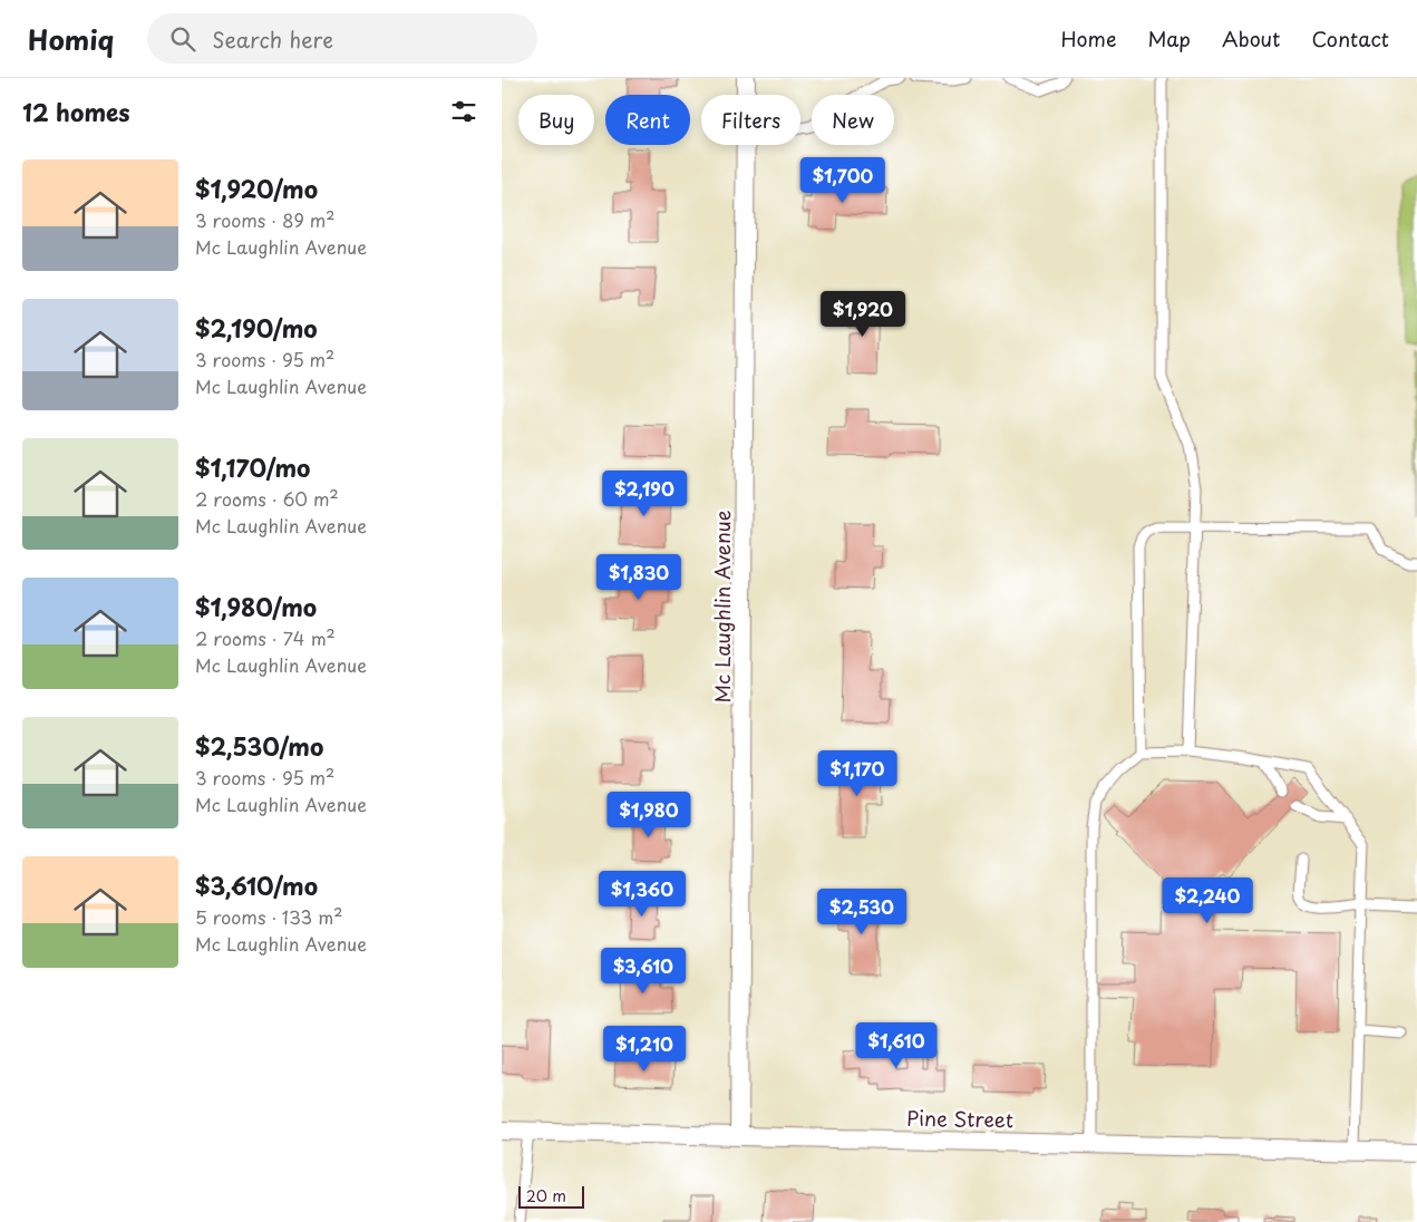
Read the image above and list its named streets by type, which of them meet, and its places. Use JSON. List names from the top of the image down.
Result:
{
  "streets": {
    "street": ["Mc Laughlin Avenue", "Pine Street"]
  },
  "crossings": [
    ["Mc Laughlin Avenue", "Pine Street"]
  ],
  "scale_bar": "20 m",
  "page": {
    "header": "Homiq",
    "search": "Search here",
    "nav": [
      "Home",
      "Map",
      "About",
      "Contact"
    ],
    "heading": "12 homes",
    "chip": [
      "Buy",
      "Rent",
      "Filters",
      "New"
    ],
    "list": [
      {
        "name": "$1,920/mo",
        "note": "3 rooms · 89 m² · Mc Laughlin Avenue"
      },
      {
        "name": "$2,190/mo",
        "note": "3 rooms · 95 m² · Mc Laughlin Avenue"
      },
      {
        "name": "$1,170/mo",
        "note": "2 rooms · 60 m² · Mc Laughlin Avenue"
      },
      {
        "name": "$1,980/mo",
        "note": "2 rooms · 74 m² · Mc Laughlin Avenue"
      },
      {
        "name": "$2,530/mo",
        "note": "3 rooms · 95 m² · Mc Laughlin Avenue"
      },
      {
        "name": "$3,610/mo",
        "note": "5 rooms · 133 m² · Mc Laughlin Avenue"
      }
    ],
    "price": [
      "$1,700",
      "$1,920",
      "$2,190",
      "$1,830",
      "$1,170",
      "$1,980",
      "$1,360",
      "$2,240",
      "$2,530",
      "$3,610",
      "$1,610",
      "$1,210"
    ],
    "scale": "20 m"
  }
}
